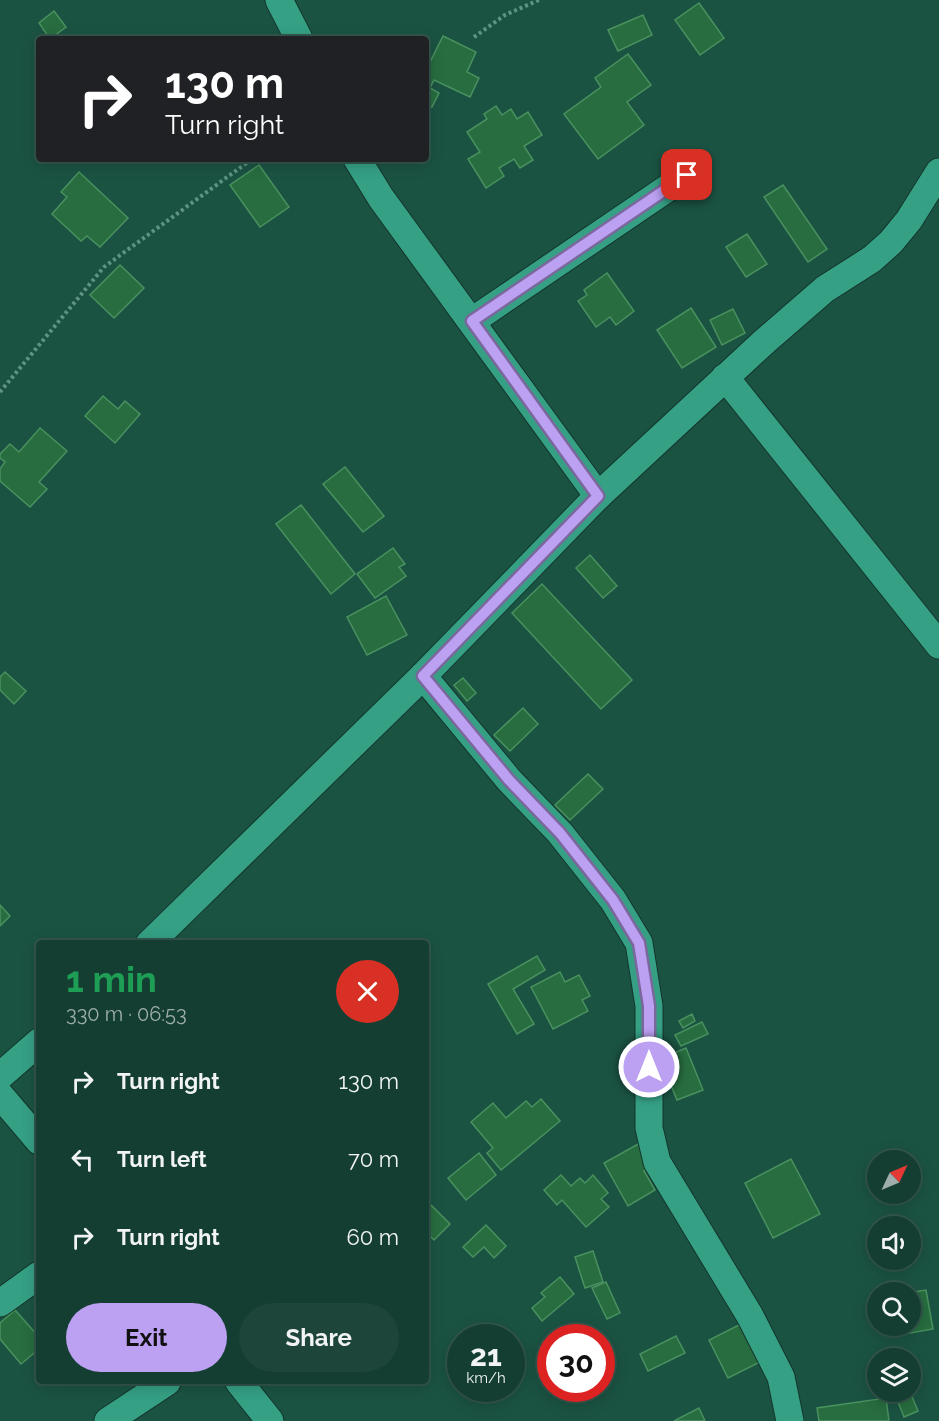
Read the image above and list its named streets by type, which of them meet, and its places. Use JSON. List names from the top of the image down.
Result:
{
  "north": "top right",
  "page": {
    "turn": ["130 m", "Turn right"],
    "heading": ["1 min", "330 m · 06:53"],
    "list": [
      {
        "name": "Turn right",
        "value": "130 m"
      },
      {
        "name": "Turn left",
        "value": "70 m"
      },
      {
        "name": "Turn right",
        "value": "60 m"
      }
    ],
    "buttons": ["Exit", "Share"],
    "speed": "21 km/h",
    "limit": "30"
  }
}
